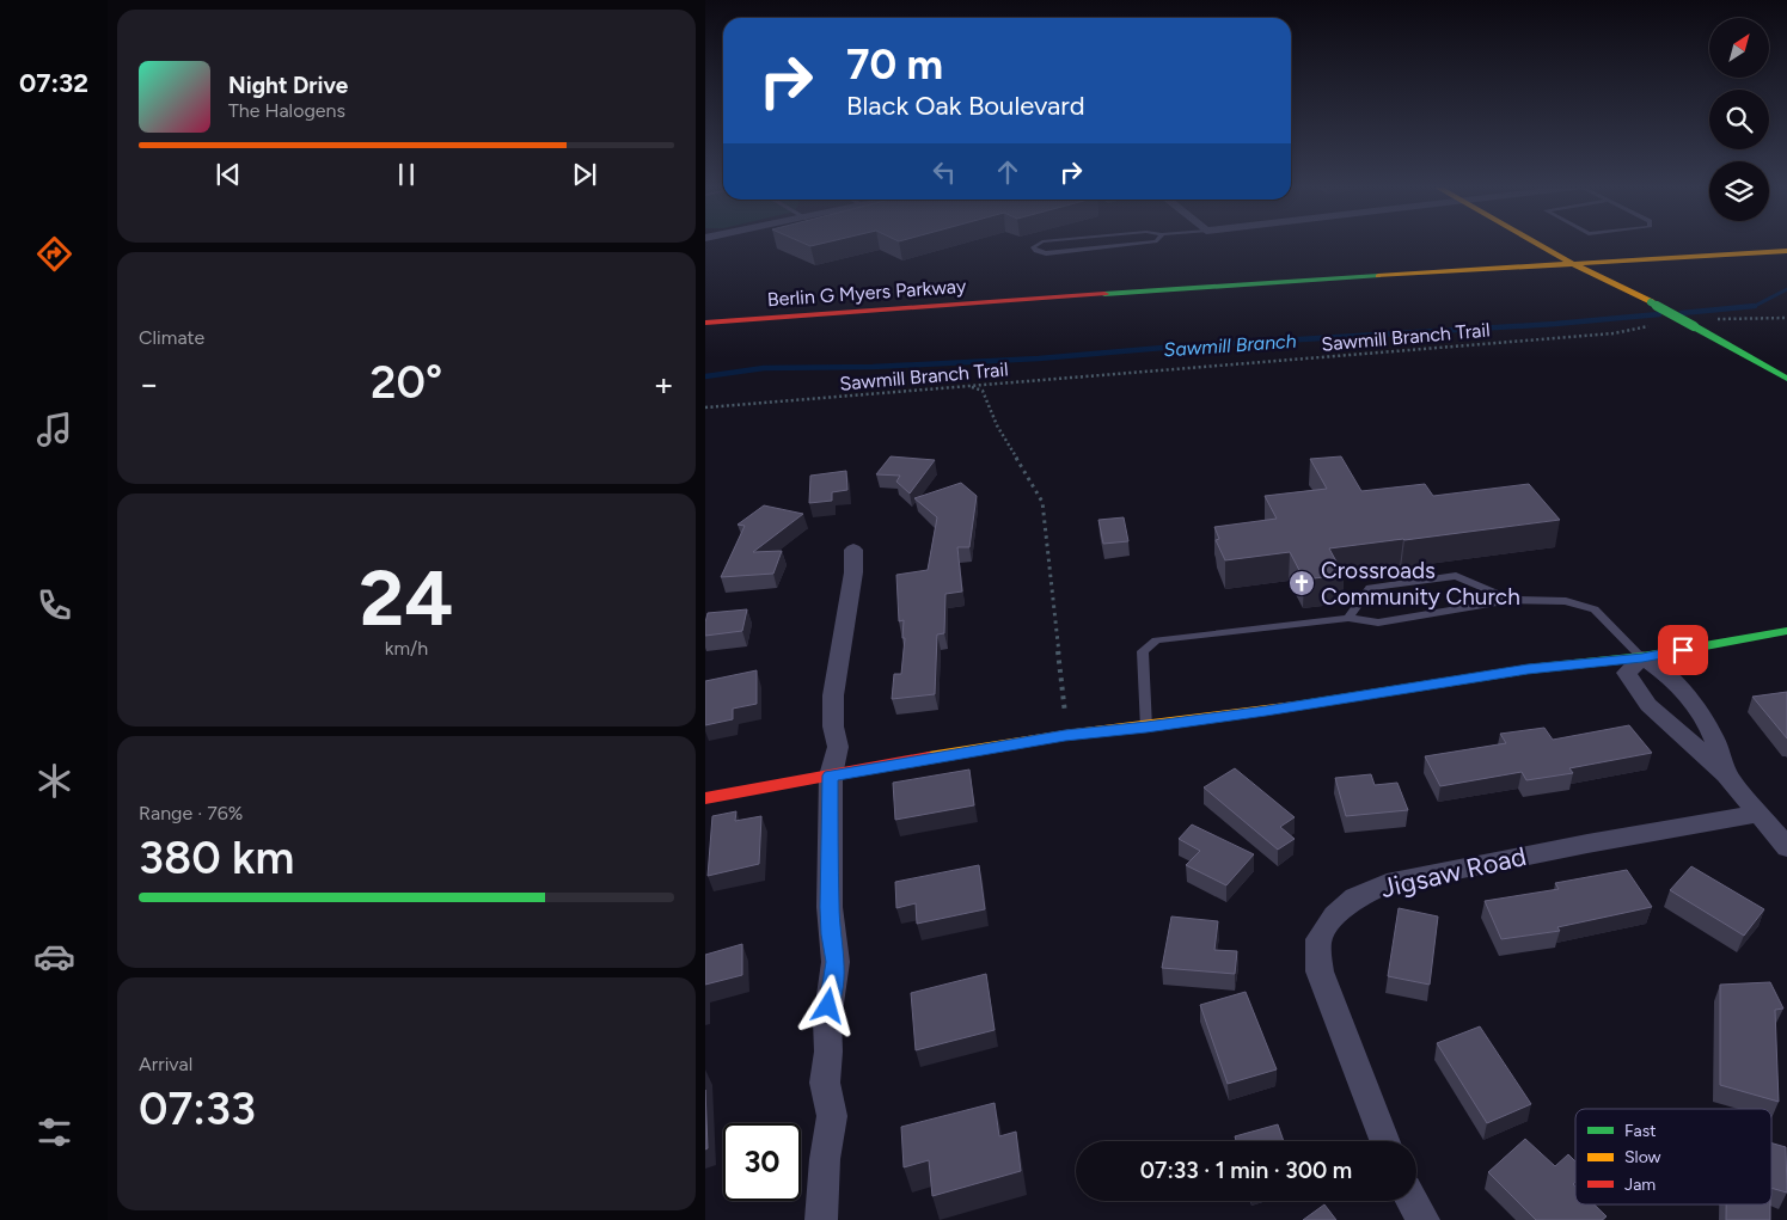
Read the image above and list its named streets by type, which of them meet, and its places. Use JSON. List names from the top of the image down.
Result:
{
  "streets": {
    "main road": ["Berlin G Myers Parkway"],
    "street": ["Jigsaw Road"],
    "path": ["Sawmill Branch Trail"]
  },
  "water": ["Sawmill Branch"],
  "places": {
    "church": ["Crossroads Community Church"]
  },
  "legend": ["Fast", "Slow", "Jam"],
  "north": "top right",
  "page": {
    "tabs": "07:32",
    "turn": ["70 m", "Black Oak Boulevard"],
    "song": ["Night Drive", "The Halogens"],
    "tile": [
      "Climate",
      ["24", "km/h"],
      ["Range · 76%", "380 km"],
      ["Arrival", "07:33"]
    ],
    "heat": ["−", "20°", "+"],
    "limit": "30",
    "trip": "07:33 · 1 min · 300 m"
  }
}
